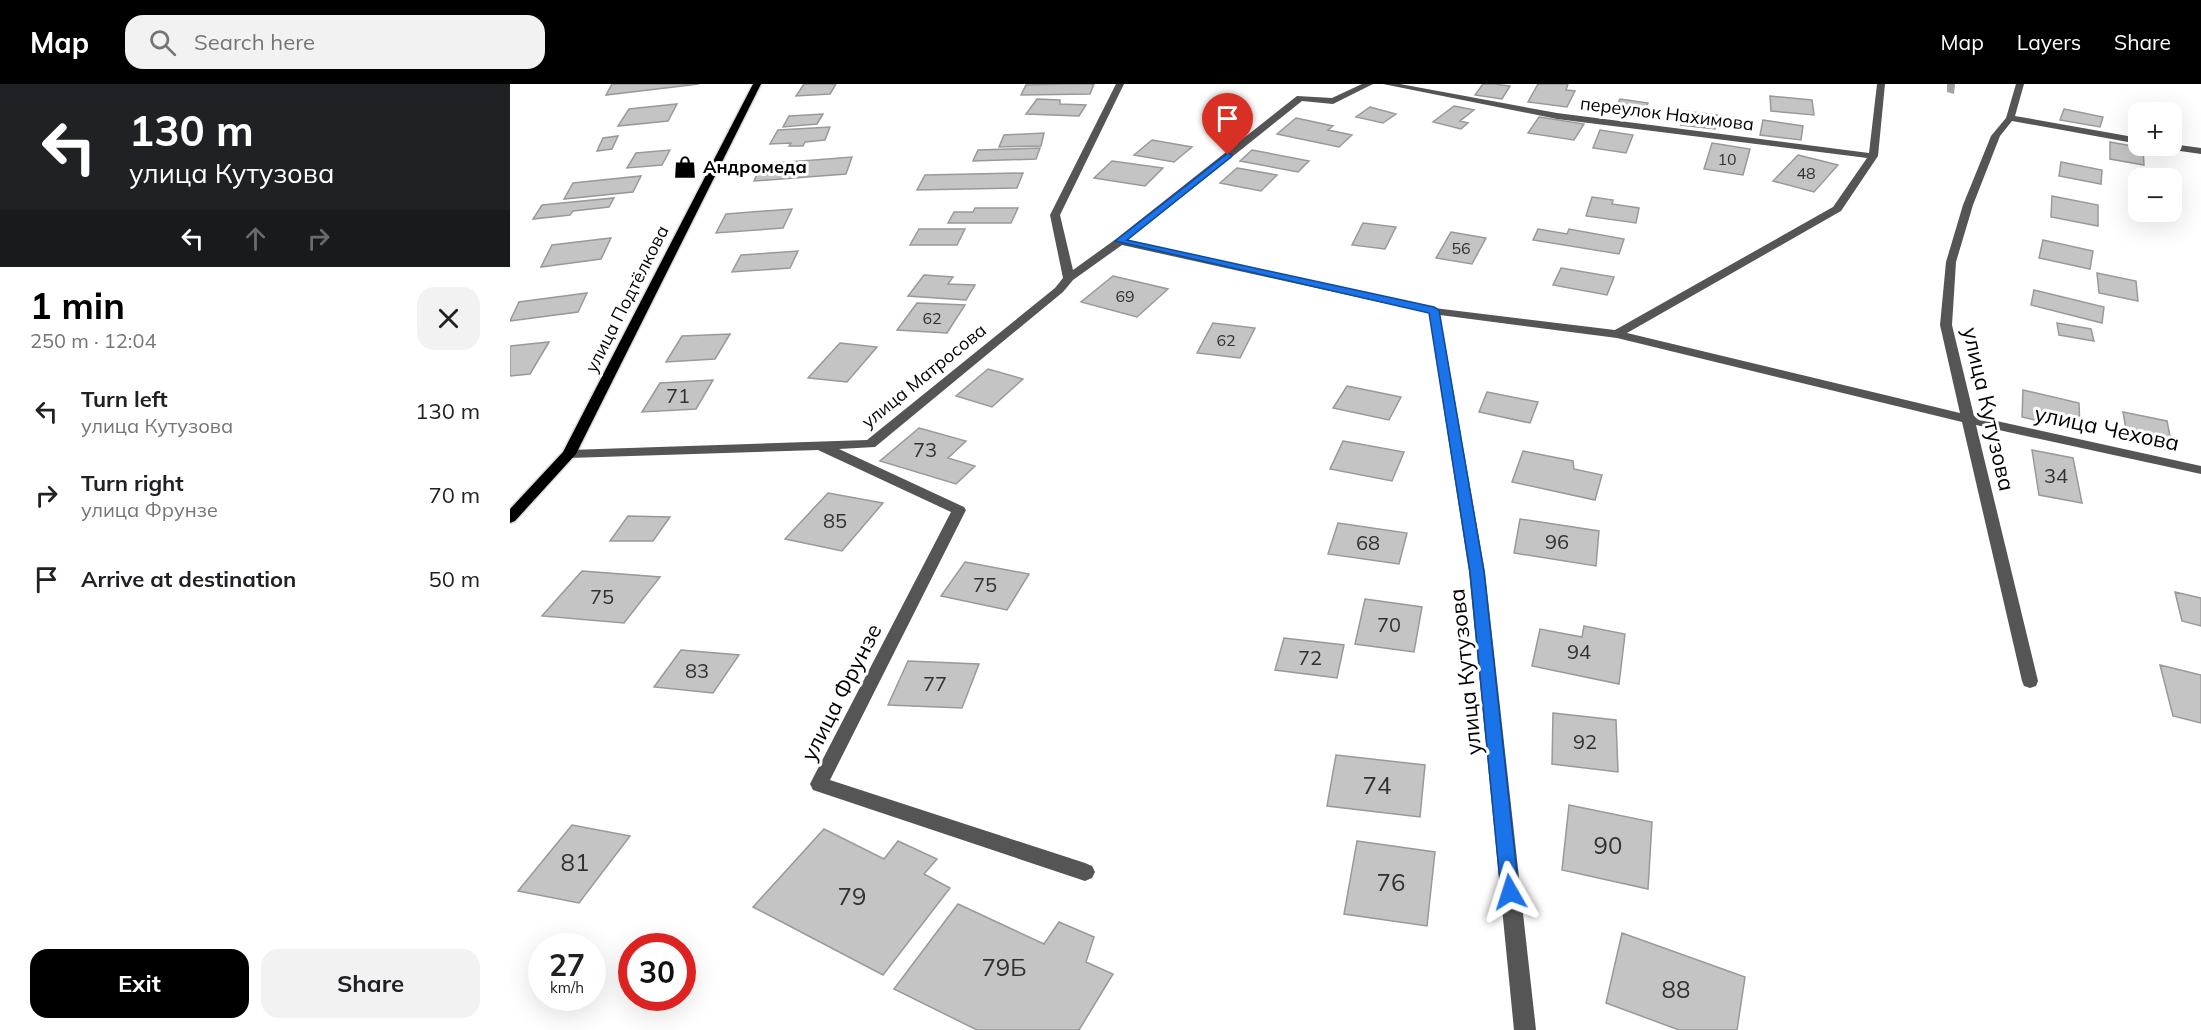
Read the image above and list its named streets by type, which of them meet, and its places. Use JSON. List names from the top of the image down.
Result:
{
  "streets": {
    "main road": ["улица Подтёлкова"],
    "street": [
      "переулок Нахимова",
      "улица Матросова",
      "улица Кутузова",
      "улица Чехова",
      "улица Фрунзе"
    ]
  },
  "crossings": [
    ["улица Подтёлкова", "улица Матросова"],
    ["улица Матросова", "улица Фрунзе"],
    ["улица Кутузова", "улица Чехова"]
  ],
  "places": {
    "shop": ["Андромеда"]
  },
  "house_numbers": [
    "10",
    "48",
    "56",
    "69",
    "62",
    "62",
    "71",
    "73",
    "34",
    "85",
    "96",
    "68",
    "75",
    "75",
    "70",
    "94",
    "72",
    "83",
    "77",
    "92",
    "74",
    "90",
    "81",
    "76",
    "79",
    "79Б",
    "88"
  ],
  "page": {
    "header": "Map",
    "search": "Search here",
    "nav": ["Map", "Layers", "Share"],
    "turn": ["130 m", "улица Кутузова"],
    "map_buttons": ["+", "−"],
    "heading": ["1 min", "250 m · 12:04"],
    "list": [
      {
        "name": "Turn left",
        "note": "улица Кутузова",
        "value": "130 m"
      },
      {
        "name": "Turn right",
        "note": "улица Фрунзе",
        "value": "70 m"
      },
      {
        "name": "Arrive at destination",
        "value": "50 m"
      }
    ],
    "speed": "27 km/h",
    "limit": "30",
    "buttons": ["Exit", "Share"]
  }
}
